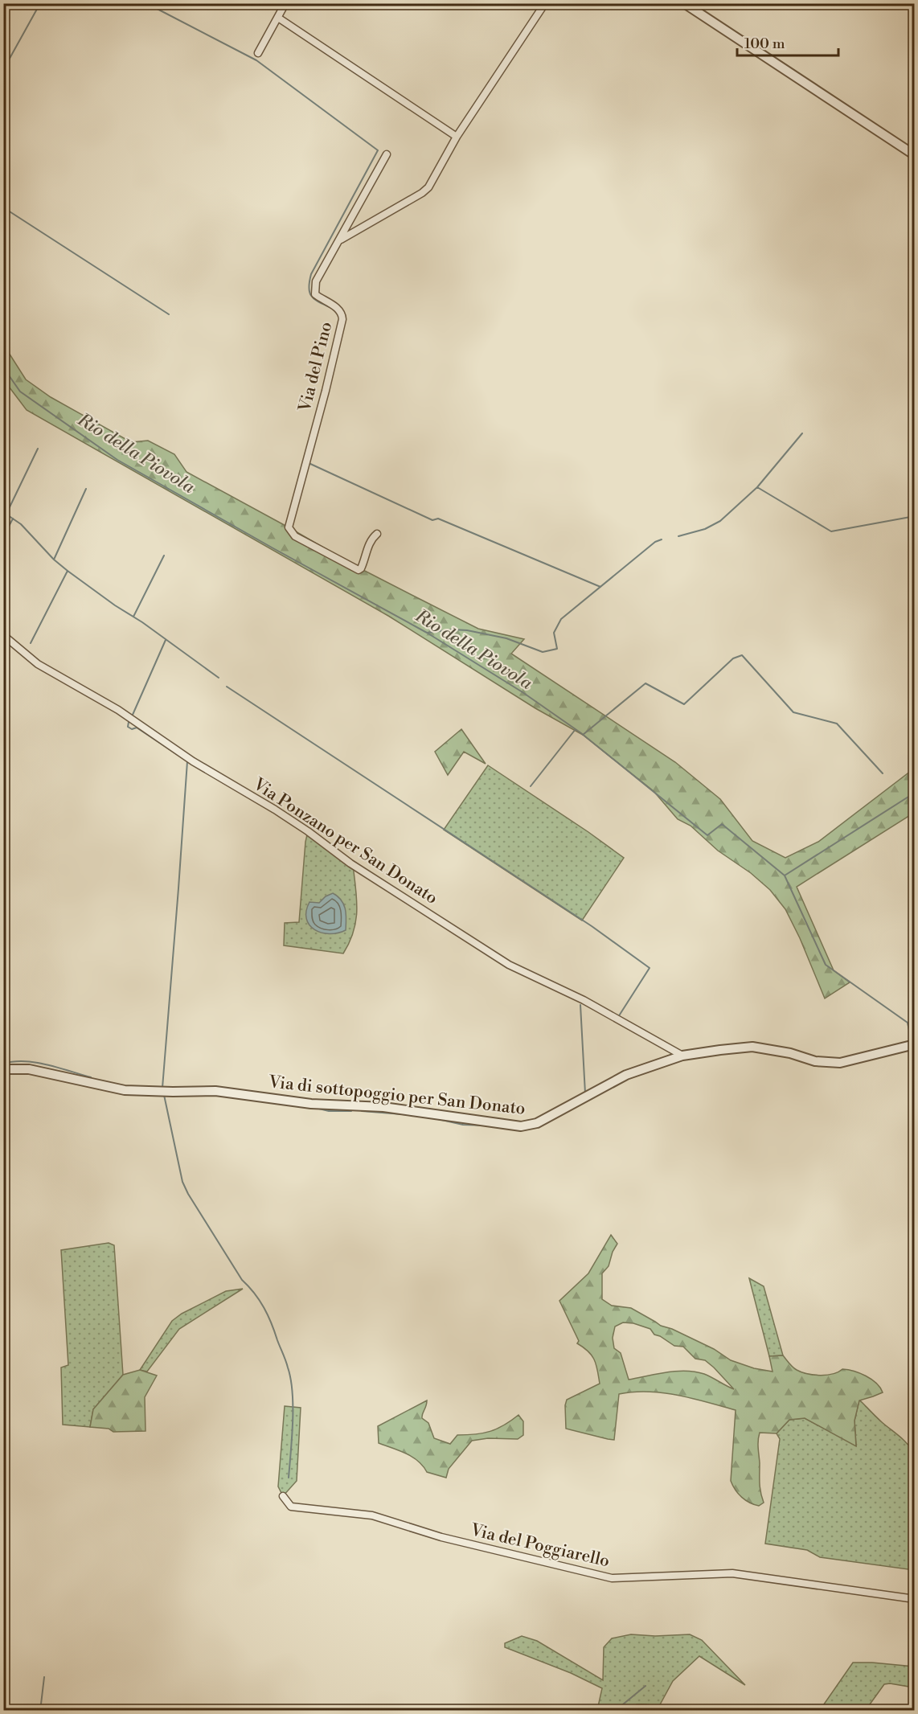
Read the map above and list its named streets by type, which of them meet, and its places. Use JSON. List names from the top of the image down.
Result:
{
  "streets": {
    "street": [
      "Via del Pino",
      "Via Ponzano per San Donato",
      "Via di sottopoggio per San Donato",
      "Via del Poggiarello"
    ]
  },
  "crossings": [
    ["Via Ponzano per San Donato", "Via di sottopoggio per San Donato"]
  ],
  "water": ["Rio della Piovola"],
  "scale_bar": "100 m"
}
